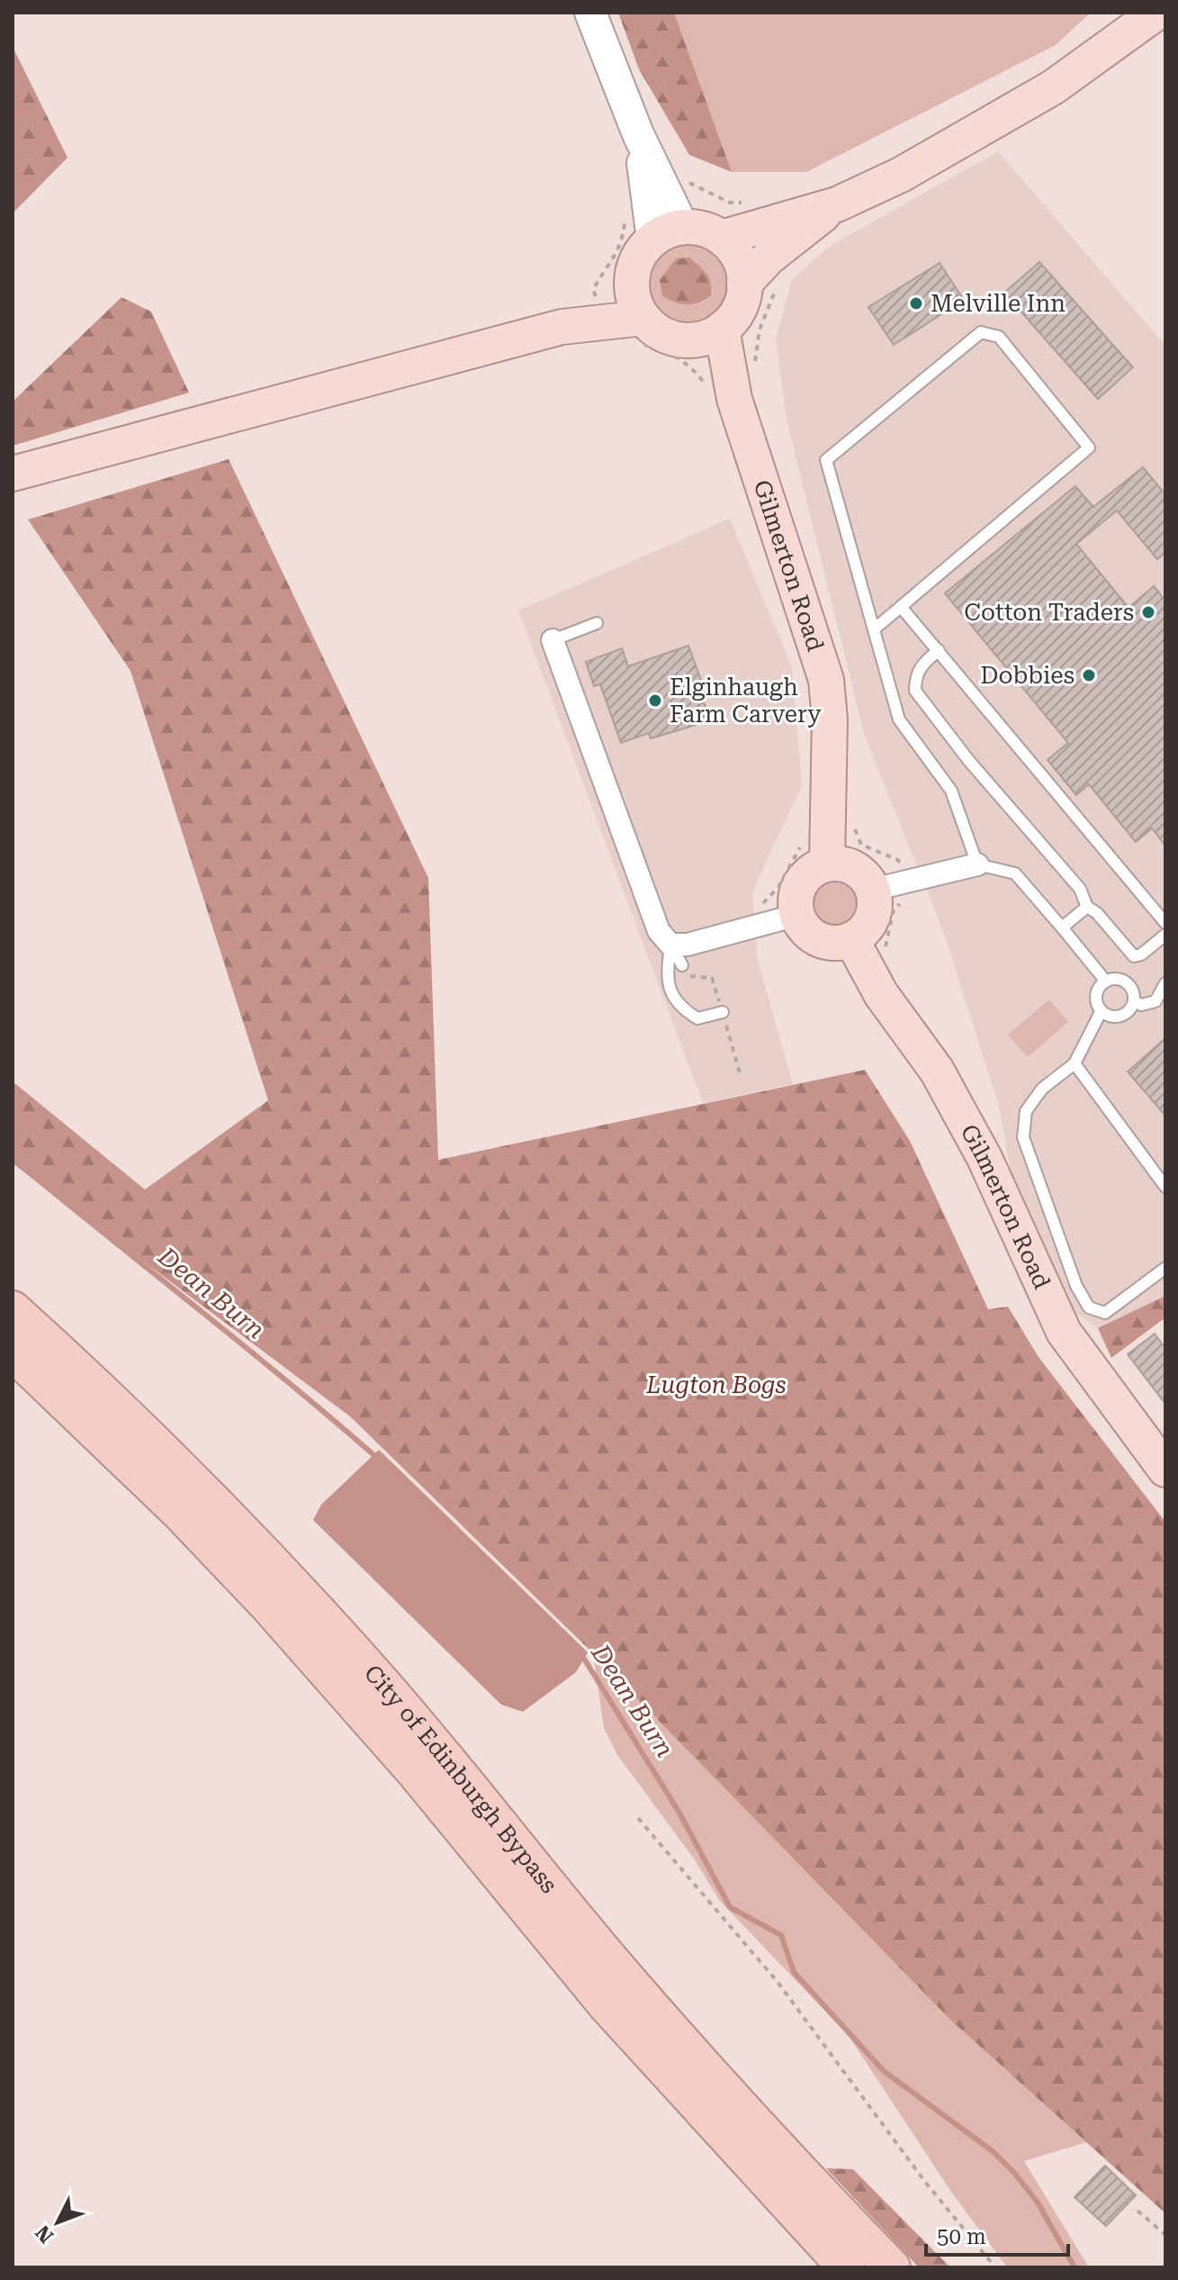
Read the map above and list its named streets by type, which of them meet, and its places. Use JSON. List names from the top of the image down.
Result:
{
  "streets": {
    "highway": ["City of Edinburgh Bypass"],
    "main road": ["Gilmerton Road"]
  },
  "water": ["Dean Burn"],
  "parks": ["Lugton Bogs"],
  "places": [
    "Melville Inn",
    "Cotton Traders",
    "Dobbies",
    "Elginhaugh Farm Carvery"
  ],
  "scale_bar": "50 m",
  "north": "bottom left"
}
